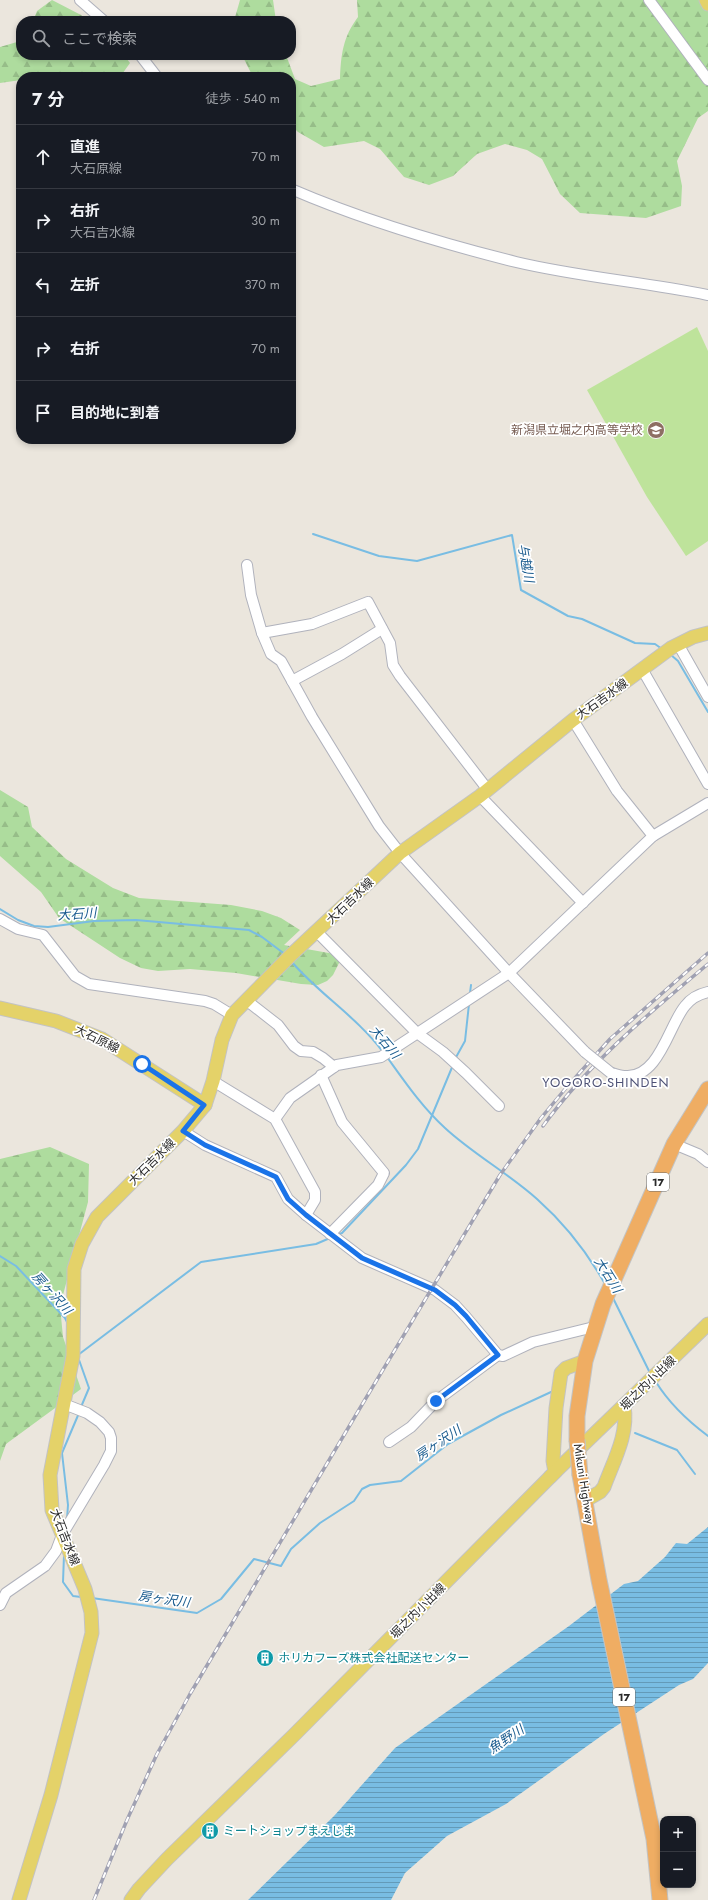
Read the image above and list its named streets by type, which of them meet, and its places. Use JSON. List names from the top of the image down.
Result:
{
  "streets": {
    "highway": ["17", "Mikuni Highway"],
    "main road": ["大石吉水線", "大石原線", "堀之内小出線"]
  },
  "crossings": [
    ["大石吉水線", "大石原線"]
  ],
  "districts": ["YOGORO-SHINDEN"],
  "water": [
    "与越川",
    "大石川",
    "房ヶ沢川",
    "魚野川"
  ],
  "places": {
    "school or university": ["新潟県立堀之内高等学校"],
    "building": ["ホリカフーズ株式会社配送センター", "ミートショップまえじま"]
  },
  "page": {
    "search": "ここで検索",
    "heading": ["7 分", "徒歩 · 540 m"],
    "list": [
      ["直進", "大石原線", "70 m"],
      ["右折", "大石吉水線", "30 m"],
      ["左折", "370 m"],
      ["右折", "70 m"],
      "目的地に到着"
    ],
    "map_buttons": ["+", "−"]
  }
}
